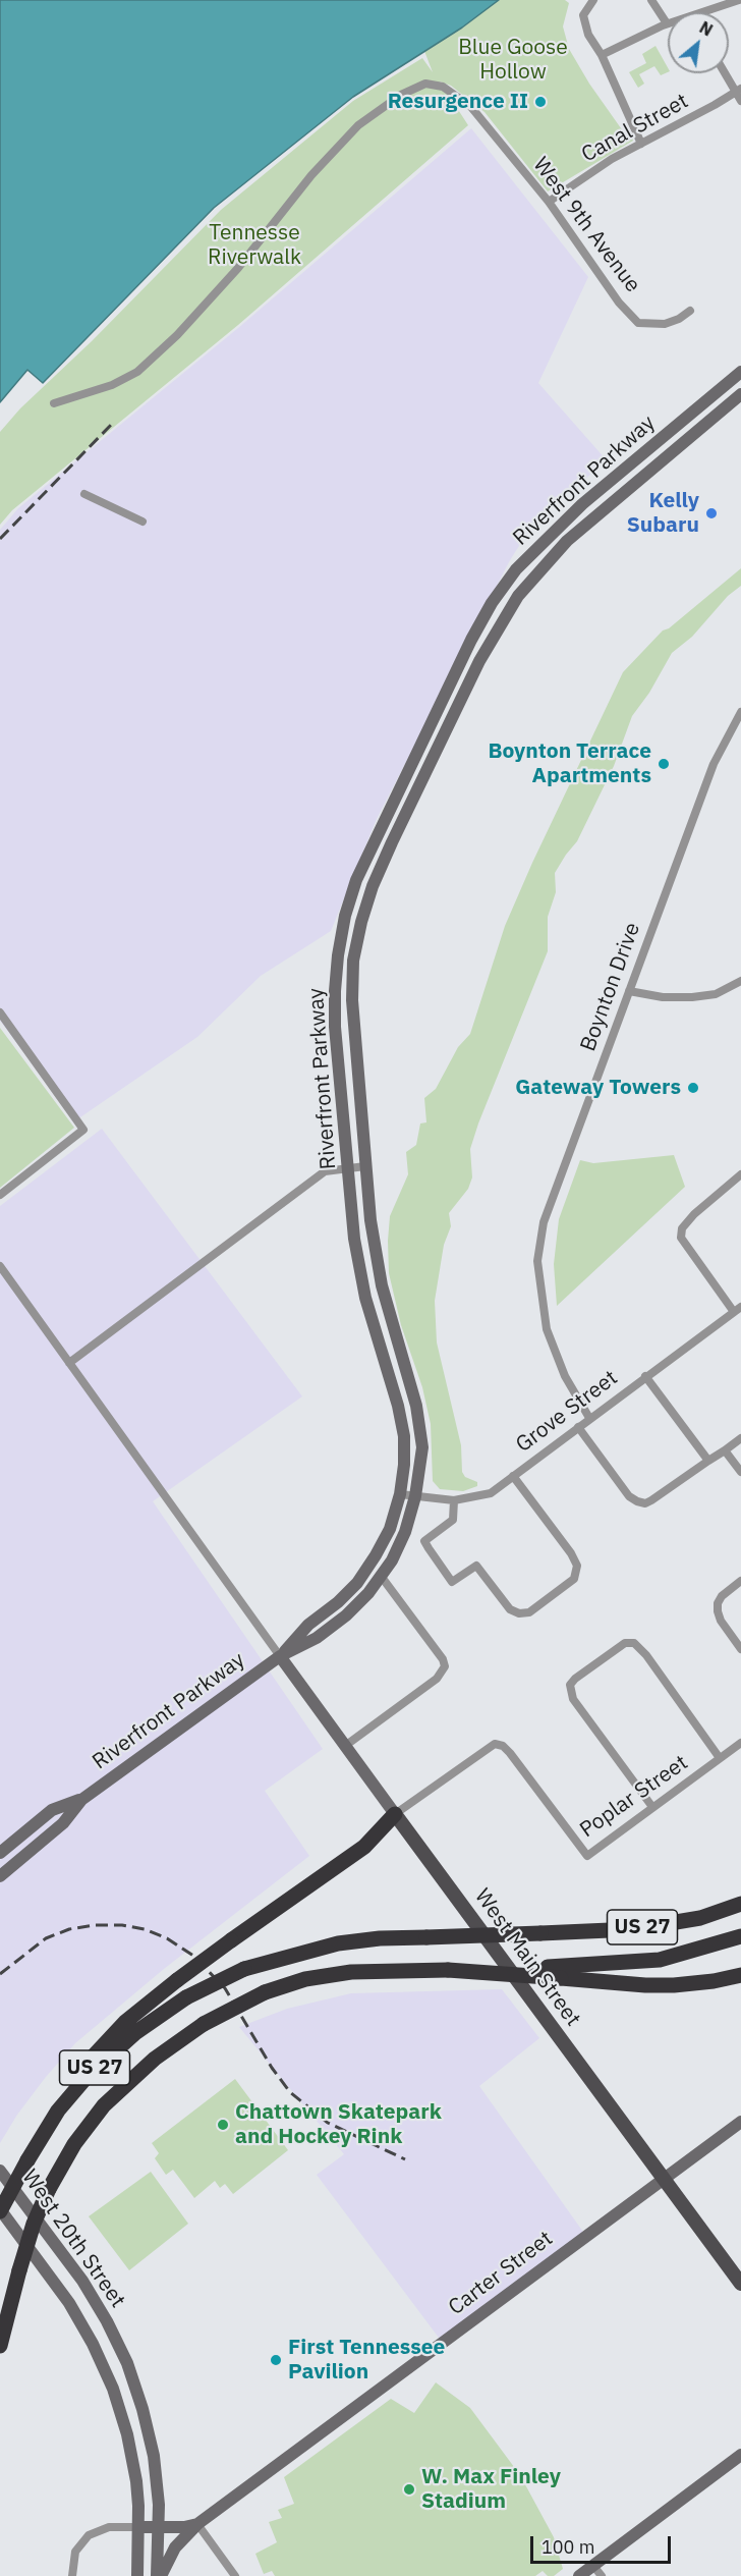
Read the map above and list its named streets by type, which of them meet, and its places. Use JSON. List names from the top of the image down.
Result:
{
  "streets": {
    "highway": ["US 27"],
    "main road": [
      "Riverfront Parkway",
      "West Main Street",
      "West 20th Street",
      "Carter Street"
    ],
    "street": [
      "Canal Street",
      "West 9th Avenue",
      "Boynton Drive",
      "Grove Street",
      "Poplar Street"
    ]
  },
  "crossings": [
    ["Canal Street", "West 9th Avenue"],
    ["Riverfront Parkway", "Grove Street"],
    ["Riverfront Parkway", "West Main Street"],
    ["Boynton Drive", "Grove Street"],
    ["Poplar Street", "West Main Street"],
    ["US 27", "West 20th Street"],
    ["West Main Street", "Carter Street"],
    ["West 20th Street", "Carter Street"]
  ],
  "parks": ["Blue Goose Hollow", "Tennesse Riverwalk"],
  "places": [
    "Resurgence II",
    "Kelly Subaru",
    "Boynton Terrace Apartments",
    "Gateway Towers",
    "Chattown Skatepark and Hockey Rink",
    "First Tennessee Pavilion",
    "W. Max Finley Stadium"
  ],
  "scale_bar": "100 m",
  "north": "top right"
}
